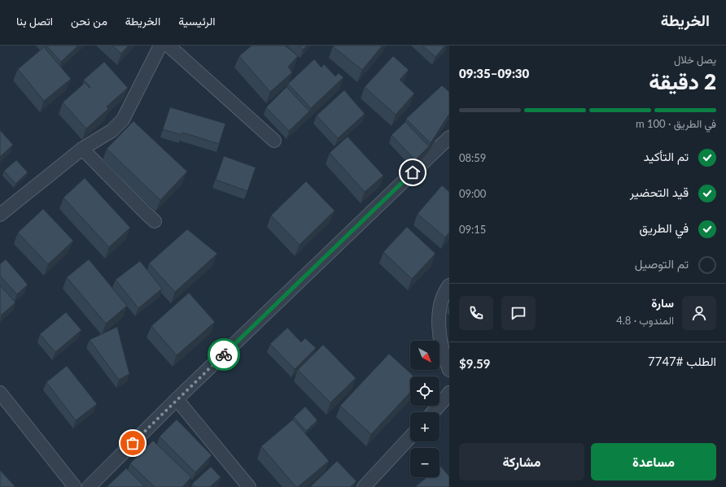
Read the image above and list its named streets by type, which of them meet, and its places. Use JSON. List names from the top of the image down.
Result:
{
  "north": "bottom right",
  "page": {
    "header": "الخريطة",
    "nav": [
      "الرئيسية",
      "الخريطة",
      "من نحن",
      "اتصل بنا"
    ],
    "heading": ["2 دقيقة", "يصل خلال", "09:30–09:35"],
    "panel": [
      "سارة",
      "المندوب · 4.8",
      "الطلب #7747",
      "$9.59"
    ],
    "bar": "في الطريق · 100 m",
    "list": [
      ["تم التأكيد", "08:59"],
      ["قيد التحضير", "09:00"],
      ["في الطريق", "09:15"],
      "تم التوصيل"
    ],
    "map_buttons": ["+", "−"],
    "buttons": ["مساعدة", "مشاركة"]
  }
}
